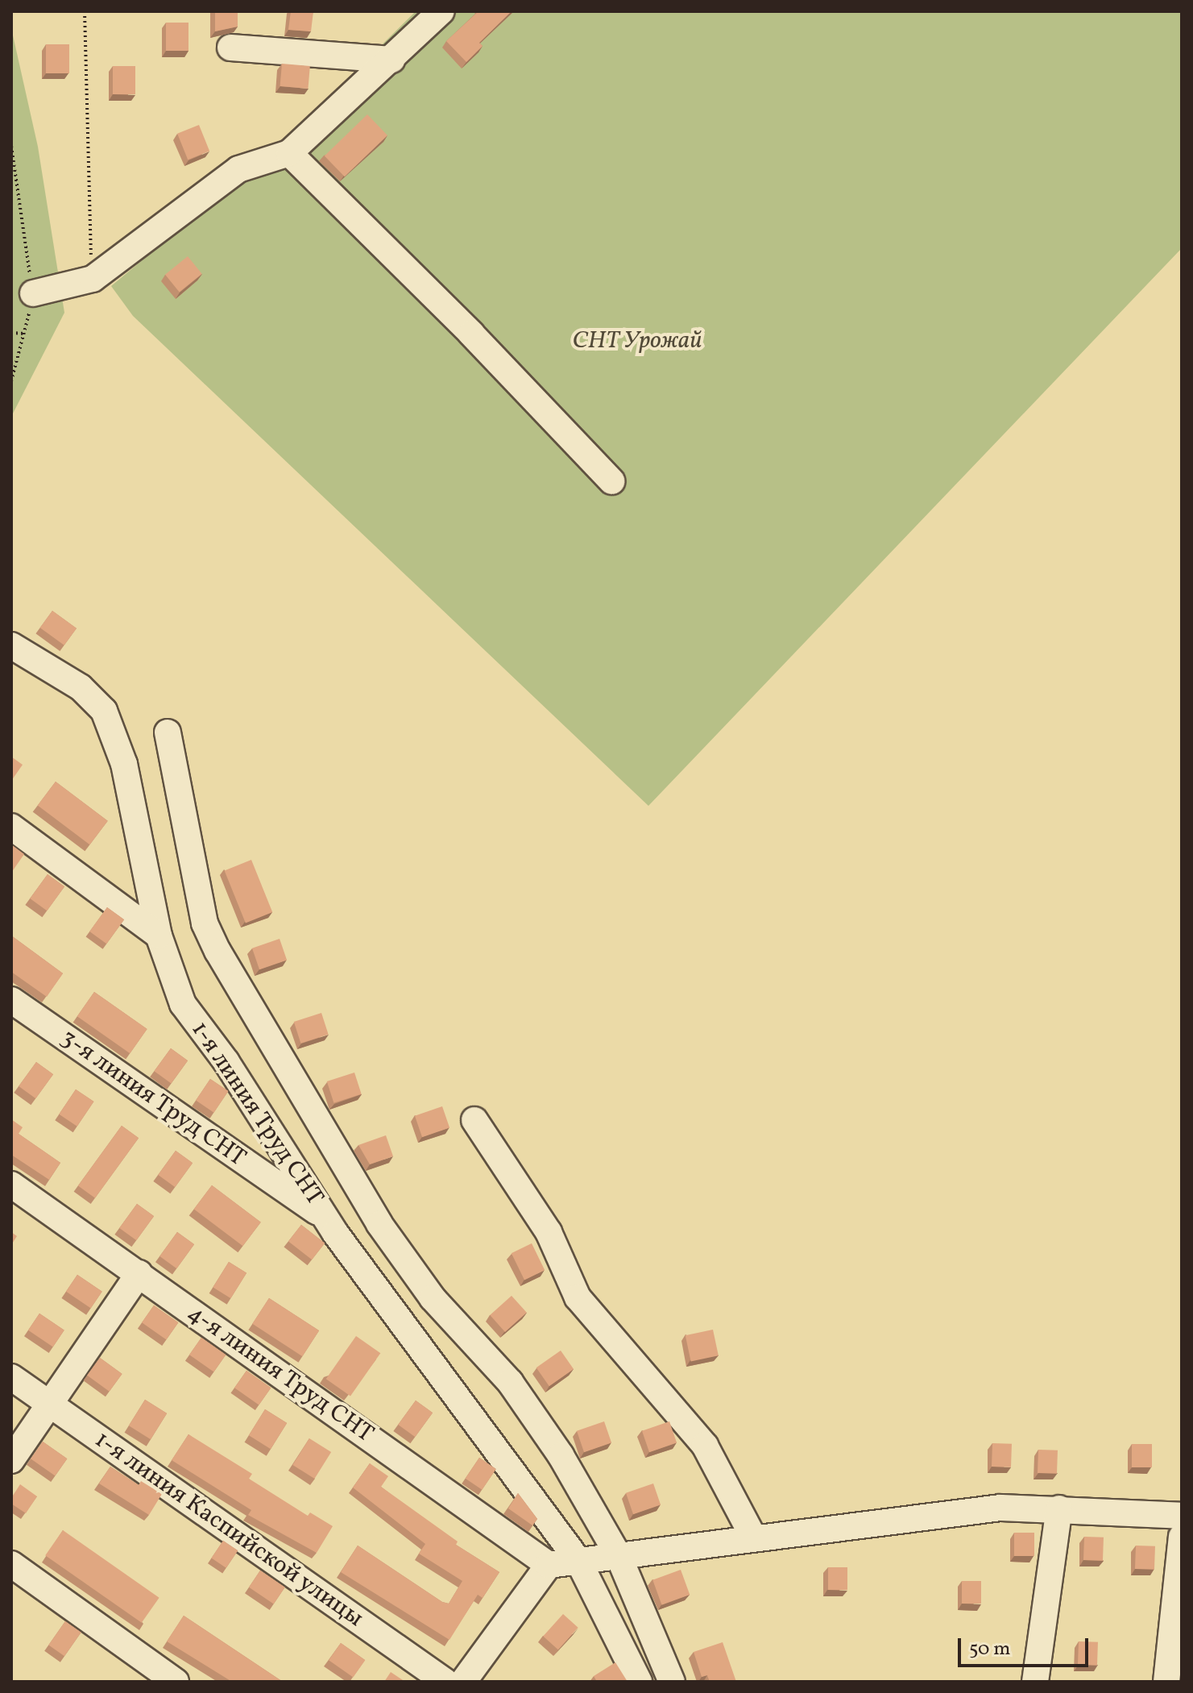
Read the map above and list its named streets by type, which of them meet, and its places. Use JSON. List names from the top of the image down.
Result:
{
  "streets": {
    "street": [
      "3-я линия Труд СНТ",
      "1-я линия Труд СНТ",
      "4-я линия Труд СНТ",
      "1-я линия Каспийской улицы"
    ]
  },
  "crossings": [
    ["3-я линия Труд СНТ", "1-я линия Труд СНТ"]
  ],
  "parks": ["СНТ Урожай"],
  "scale_bar": "50 m"
}
